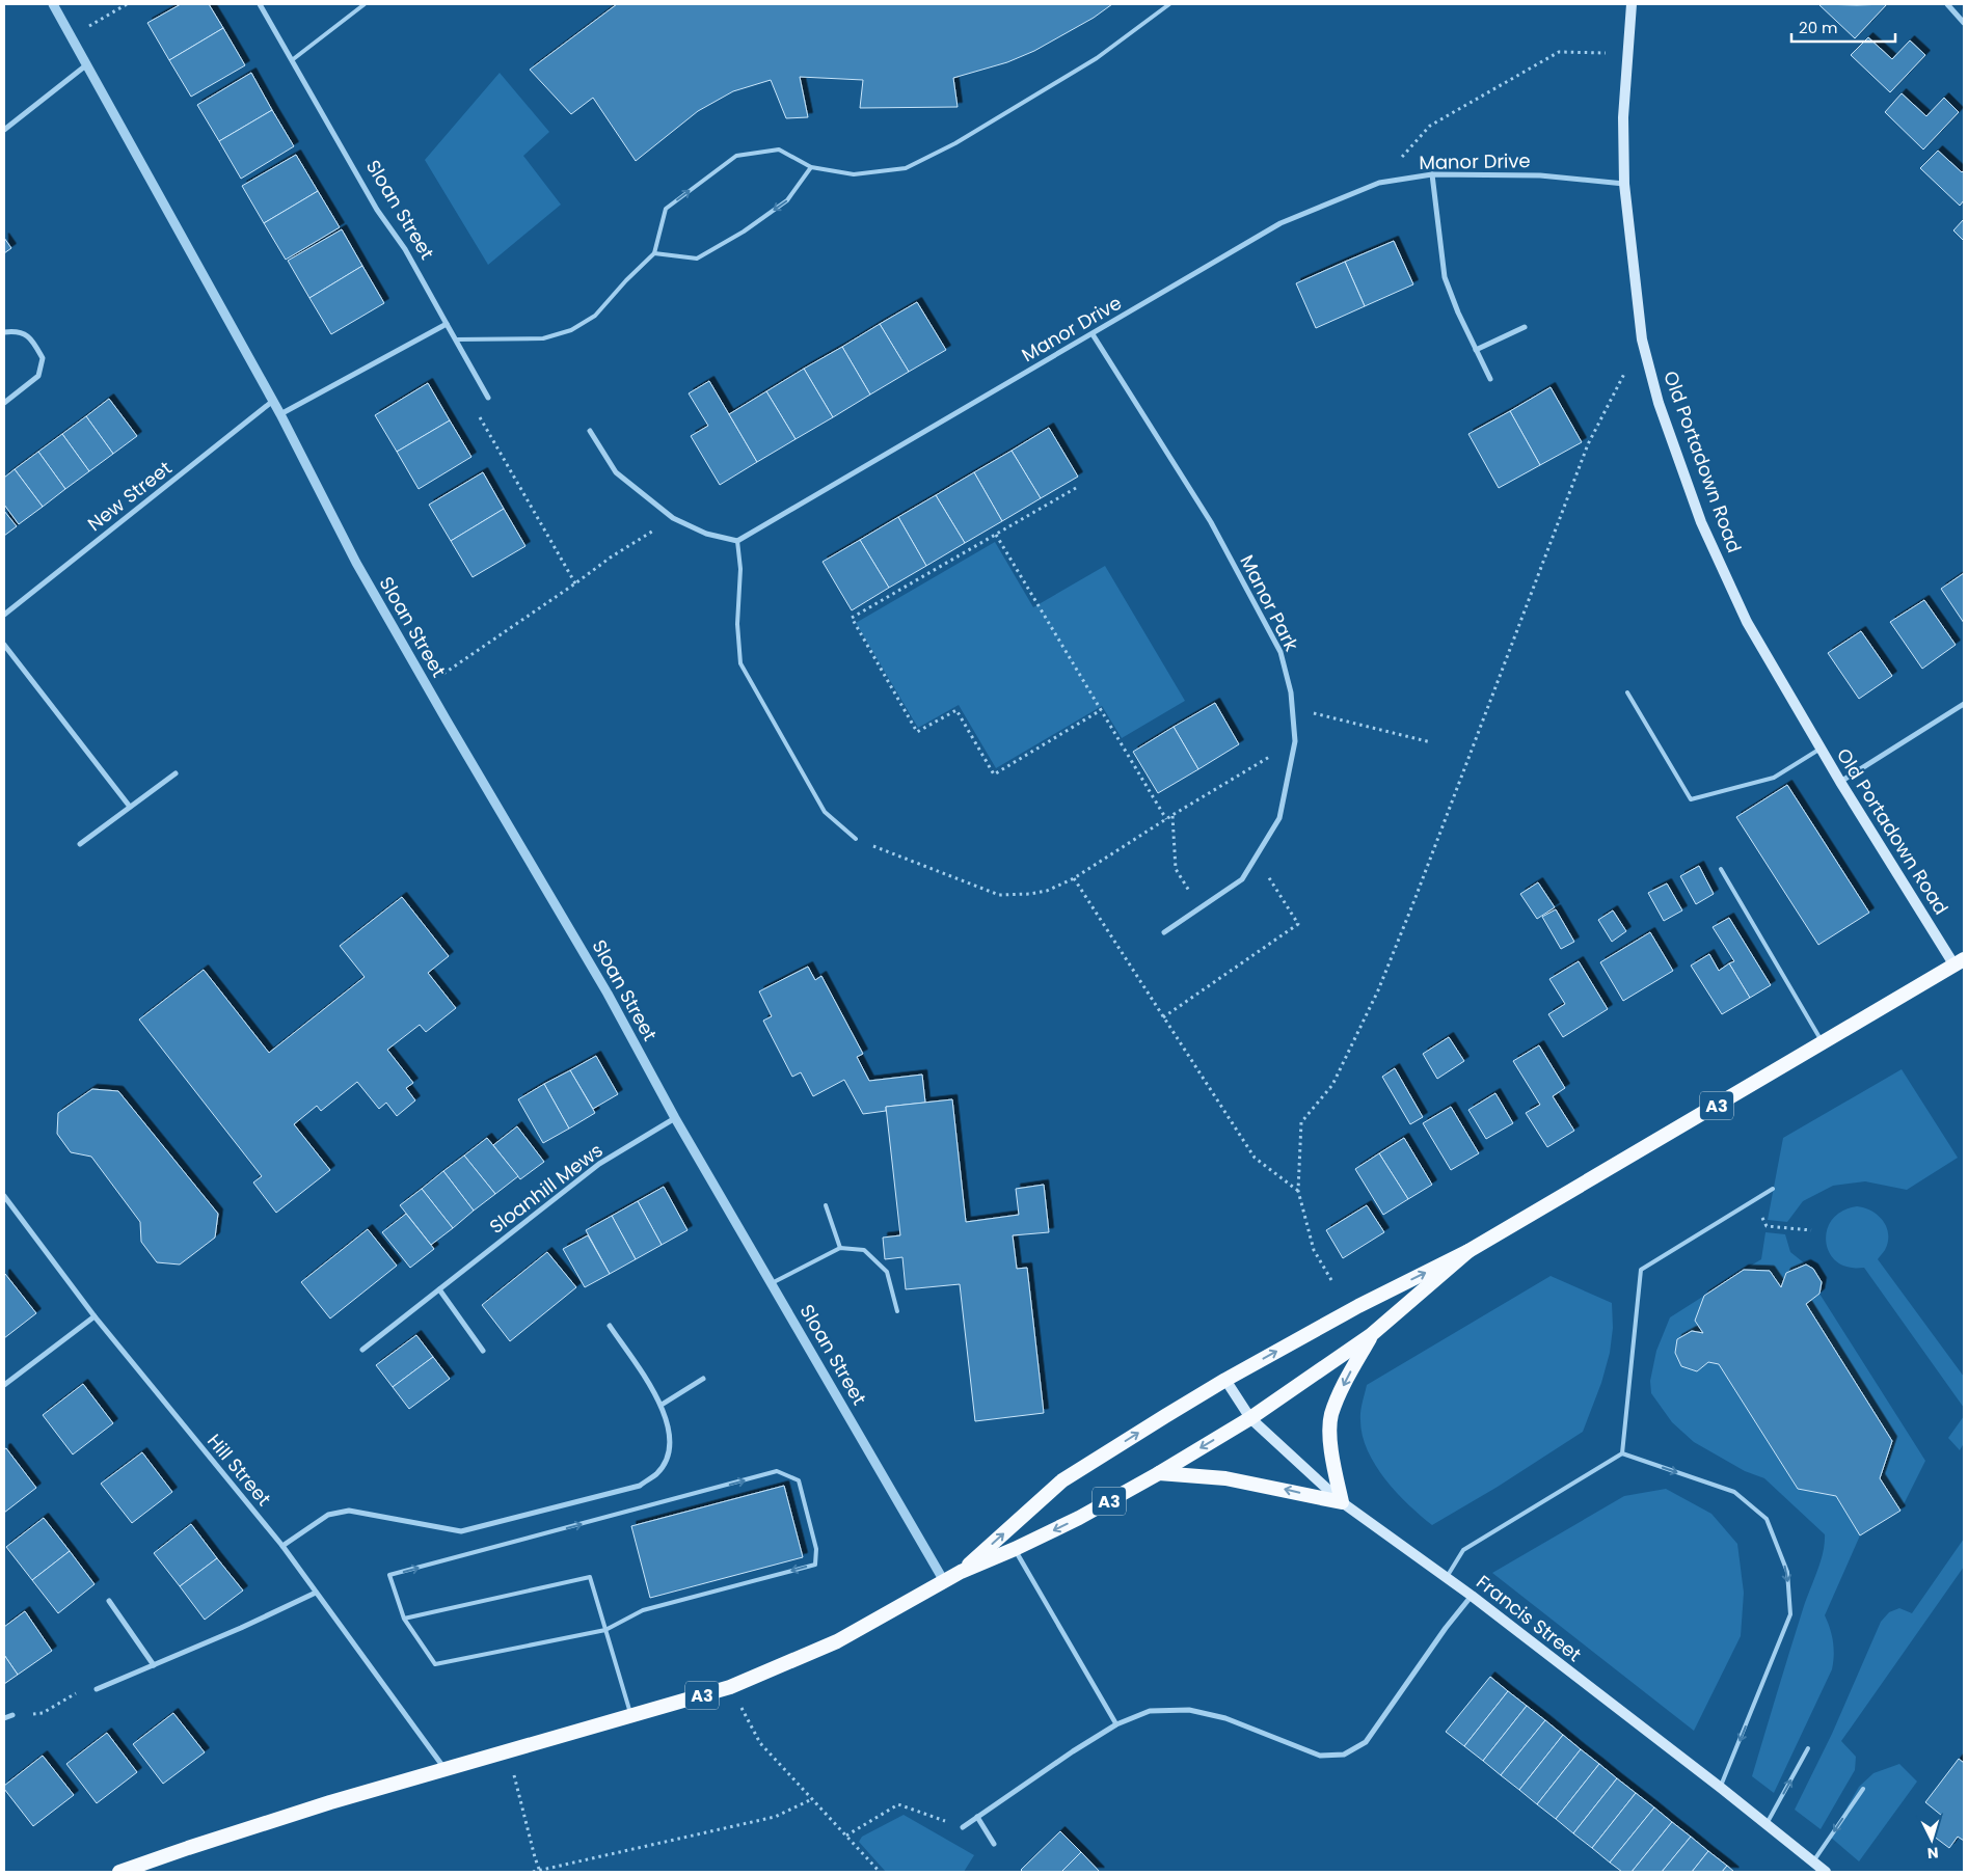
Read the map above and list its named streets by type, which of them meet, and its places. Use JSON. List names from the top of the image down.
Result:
{
  "streets": {
    "highway": ["A3"],
    "main road": ["Old Portadown Road", "Francis Street"],
    "street": [
      "Manor Drive",
      "Sloan Street",
      "New Street",
      "Manor Park",
      "Sloanhill Mews",
      "Hill Street"
    ]
  },
  "crossings": [
    ["Manor Drive", "Old Portadown Road"],
    ["Manor Drive", "Manor Park"],
    ["Sloan Street", "New Street"],
    ["Sloan Street", "A3"],
    ["Sloan Street", "Sloanhill Mews"],
    ["Old Portadown Road", "A3"],
    ["A3", "Hill Street"],
    ["A3", "Francis Street"]
  ],
  "scale_bar": "20 m",
  "north": "bottom"
}
